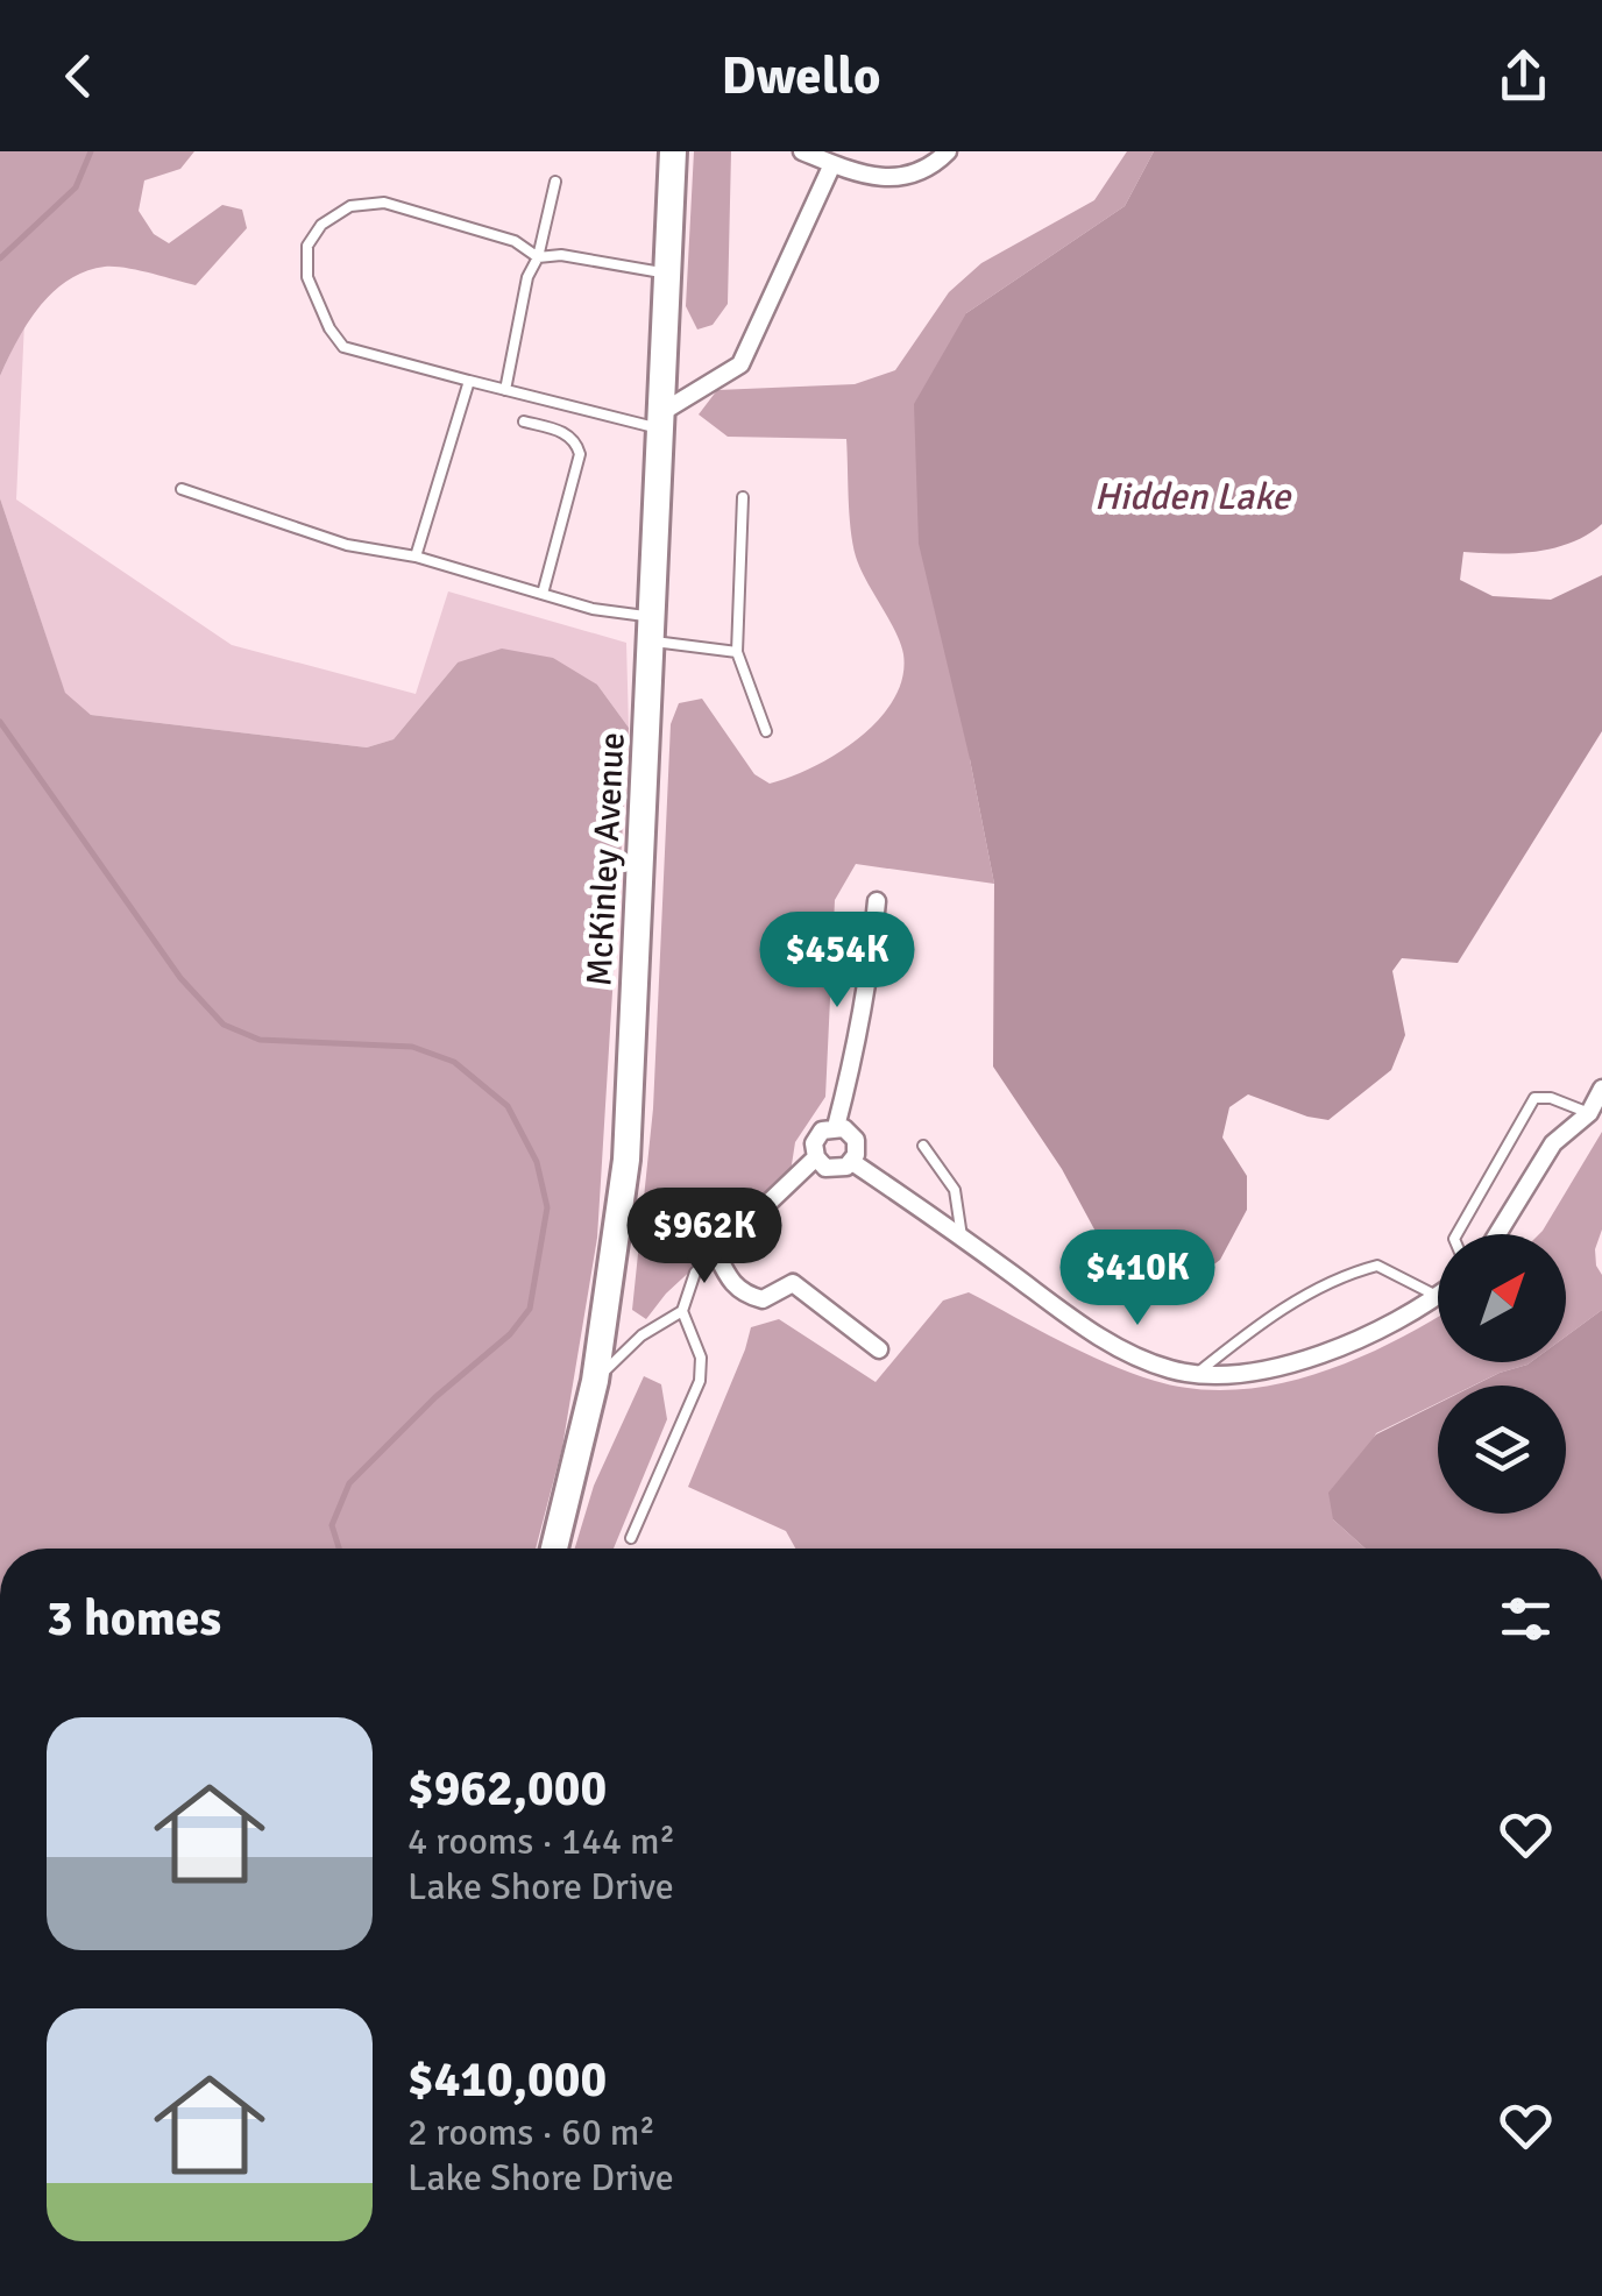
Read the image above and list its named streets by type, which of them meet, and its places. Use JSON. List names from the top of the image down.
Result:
{
  "streets": {
    "main road": ["McKinley Avenue"]
  },
  "water": ["Hidden Lake"],
  "north": "top right",
  "page": {
    "header": "Dwello",
    "price": ["$454K", "$962K", "$410K"],
    "heading": "3 homes",
    "list": [
      {
        "name": "$962,000",
        "note": "4 rooms · 144 m² · Lake Shore Drive"
      },
      {
        "name": "$410,000",
        "note": "2 rooms · 60 m² · Lake Shore Drive"
      }
    ]
  }
}
